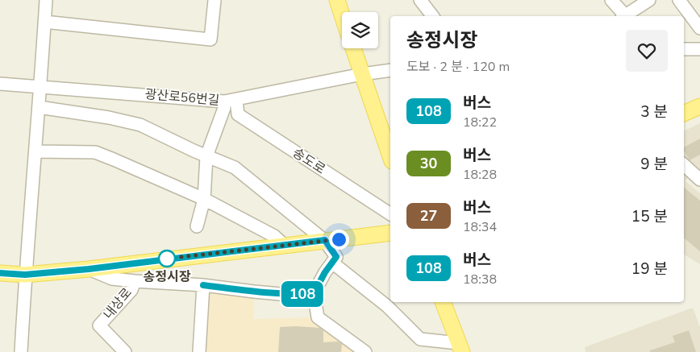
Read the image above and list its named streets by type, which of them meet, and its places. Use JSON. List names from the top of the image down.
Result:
{
  "streets": {
    "street": ["광산로56번길", "송도로", "내상로"]
  },
  "crossings": [
    ["광산로56번길", "송도로"]
  ],
  "places": ["송정시장"],
  "lines": ["bus line 108"],
  "page": {
    "on_map": "108",
    "heading": ["송정시장", "도보 · 2 분 · 120 m"],
    "list": [
      {
        "mark": "108",
        "name": "버스",
        "note": "18:22",
        "value": "3 분"
      },
      {
        "mark": "30",
        "name": "버스",
        "note": "18:28",
        "value": "9 분"
      },
      {
        "mark": "27",
        "name": "버스",
        "note": "18:34",
        "value": "15 분"
      },
      {
        "mark": "108",
        "name": "버스",
        "note": "18:38",
        "value": "19 분"
      }
    ]
  }
}
